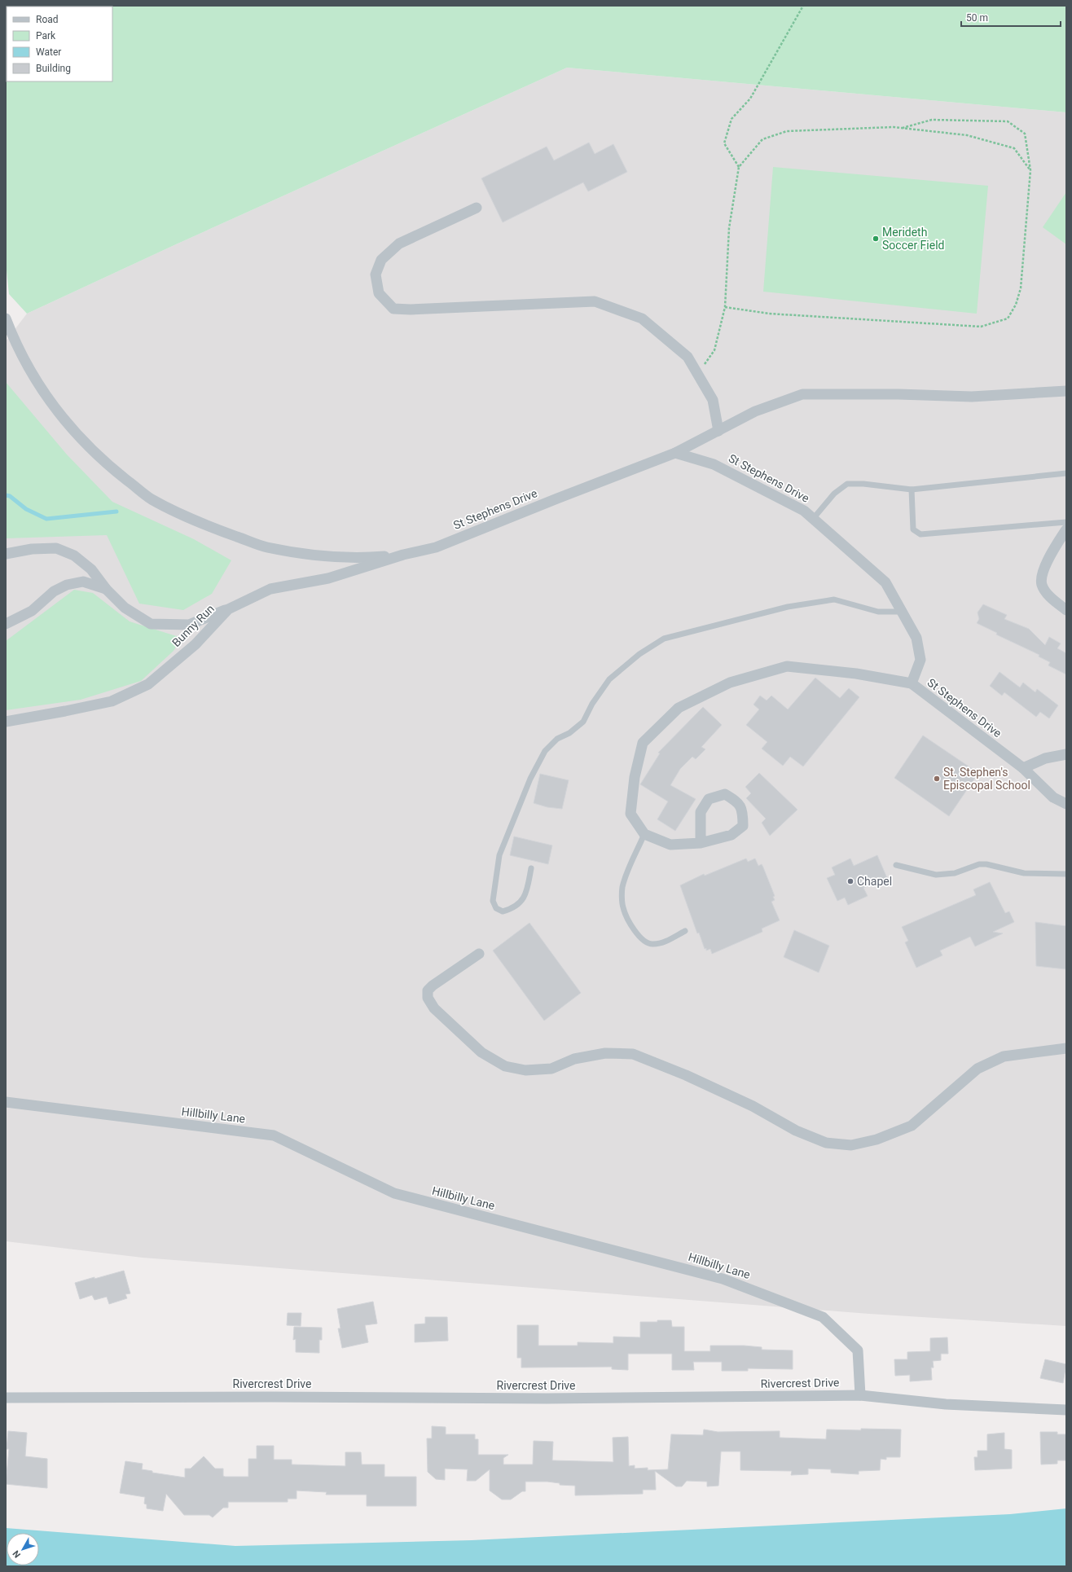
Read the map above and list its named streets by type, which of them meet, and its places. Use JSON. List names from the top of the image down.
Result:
{
  "streets": {
    "street": [
      "St Stephens Drive",
      "Bunny Run",
      "Hillbilly Lane",
      "Rivercrest Drive"
    ]
  },
  "crossings": [
    ["St Stephens Drive", "Bunny Run"],
    ["Hillbilly Lane", "Rivercrest Drive"]
  ],
  "places": ["Merideth Soccer Field", "St. Stephen's Episcopal School", "Chapel"],
  "legend": [
    "Road",
    "Park",
    "Water",
    "Building"
  ],
  "scale_bar": "50 m",
  "north": "bottom left"
}
